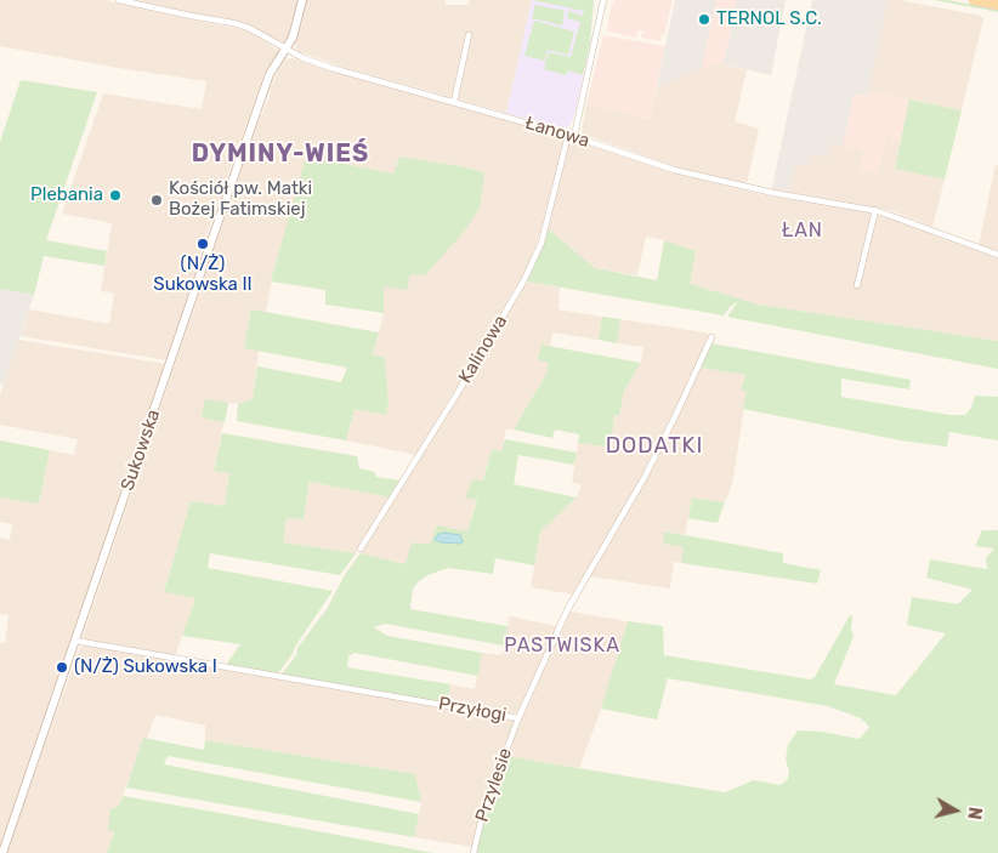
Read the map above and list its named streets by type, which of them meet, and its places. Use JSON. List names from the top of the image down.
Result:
{
  "streets": {
    "street": [
      "Łanowa",
      "Kalinowa",
      "Sukowska",
      "Przyłogi",
      "Przylesie"
    ]
  },
  "crossings": [
    ["Łanowa", "Kalinowa"],
    ["Łanowa", "Sukowska"],
    ["Sukowska", "Przyłogi"],
    ["Przyłogi", "Przylesie"]
  ],
  "districts": [
    "DYMINY-WIEŚ",
    "ŁAN",
    "DODATKI",
    "PASTWISKA"
  ],
  "places": [
    "TERNOL S.C.",
    "Plebania",
    "Kościół pw. Matki Bożej Fatimskiej",
    "(N/Ż) Sukowska II",
    "(N/Ż) Sukowska I"
  ],
  "north": "right"
}
